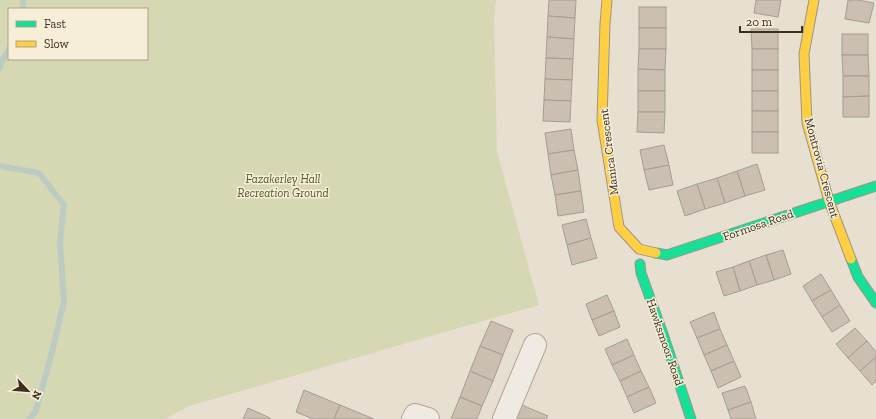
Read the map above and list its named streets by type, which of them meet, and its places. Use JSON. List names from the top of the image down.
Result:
{
  "streets": {
    "street": [
      "Manica Crescent",
      "Montrovia Crescent",
      "Formosa Road",
      "Hawksmoor Road"
    ]
  },
  "crossings": [
    ["Manica Crescent", "Formosa Road"],
    ["Montrovia Crescent", "Formosa Road"]
  ],
  "parks": ["Fazakerley Hall Recreation Ground"],
  "legend": ["Fast", "Slow"],
  "scale_bar": "20 m",
  "north": "bottom right"
}
